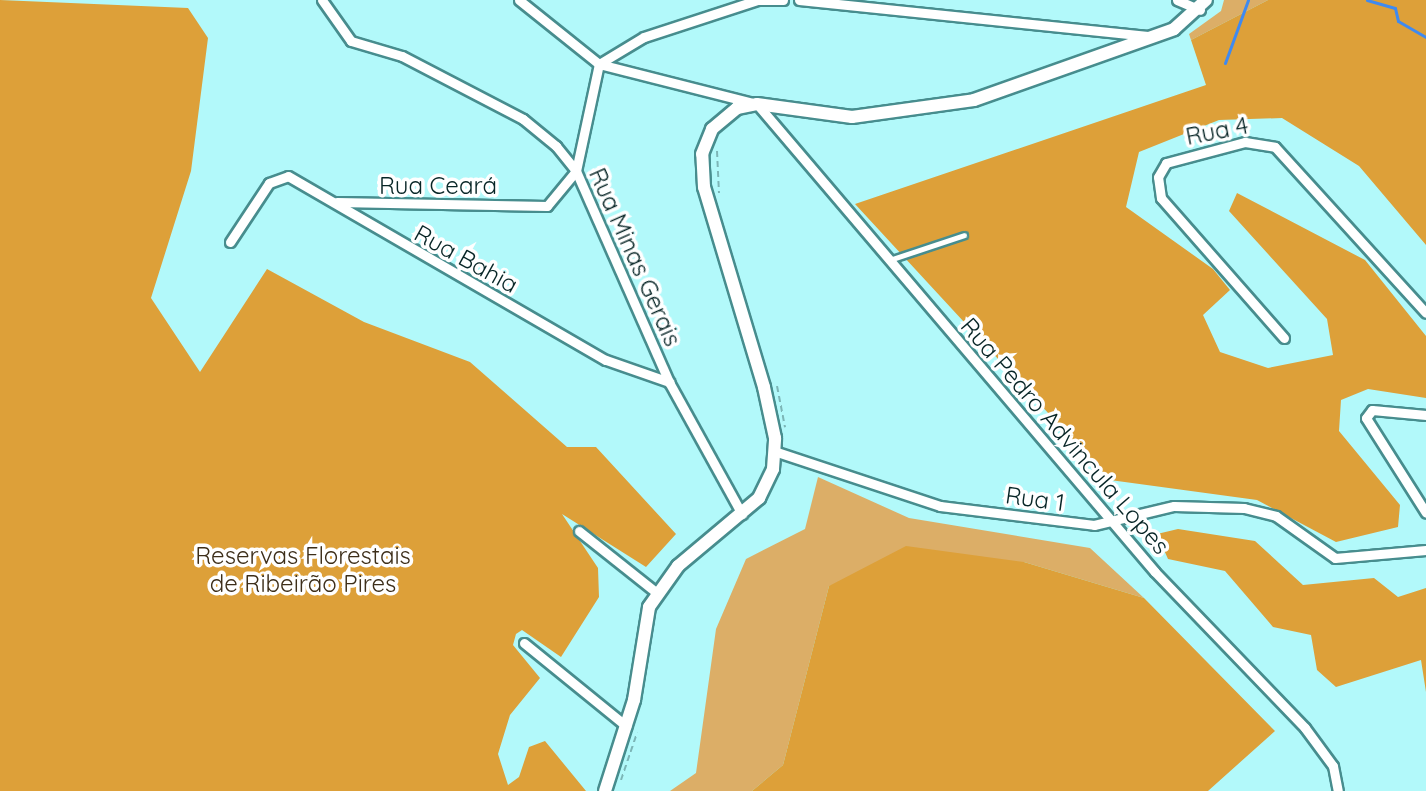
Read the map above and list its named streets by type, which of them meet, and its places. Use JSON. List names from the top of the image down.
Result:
{
  "streets": {
    "street": [
      "Rua 4",
      "Rua Ceará",
      "Rua Minas Gerais",
      "Rua Bahia",
      "Rua Pedro Advincula Lopes",
      "Rua 1"
    ]
  },
  "crossings": [
    ["Rua Ceará", "Rua Minas Gerais"],
    ["Rua Ceará", "Rua Bahia"],
    ["Rua Minas Gerais", "Rua Bahia"],
    ["Rua Pedro Advincula Lopes", "Rua 1"]
  ],
  "parks": ["Reservas Florestais de Ribeirão Pires"]
}
